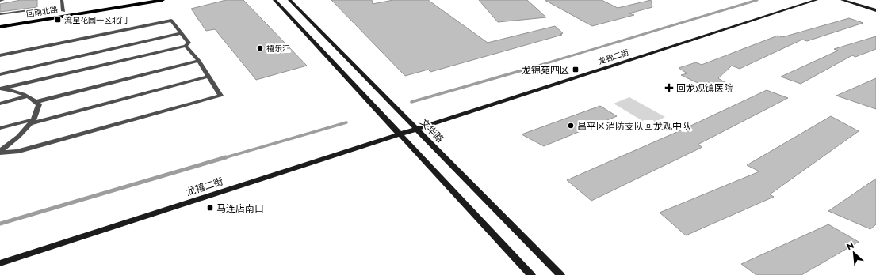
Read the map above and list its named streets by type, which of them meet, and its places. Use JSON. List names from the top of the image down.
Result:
{
  "streets": {
    "main road": ["回南北路"],
    "street": ["龙锦二街", "文华路", "龙禧二街"]
  },
  "crossings": [
    ["龙锦二街", "文华路"],
    ["龙锦二街", "龙禧二街"],
    ["文华路", "龙禧二街"]
  ],
  "places": {
    "transit": ["流星花园一区北门", "龙锦苑四区", "马连店南口"],
    "other": ["禧乐汇", "昌平区消防支队回龙观中队"],
    "health": ["回龙观镇医院"]
  },
  "north": "top left"
}
